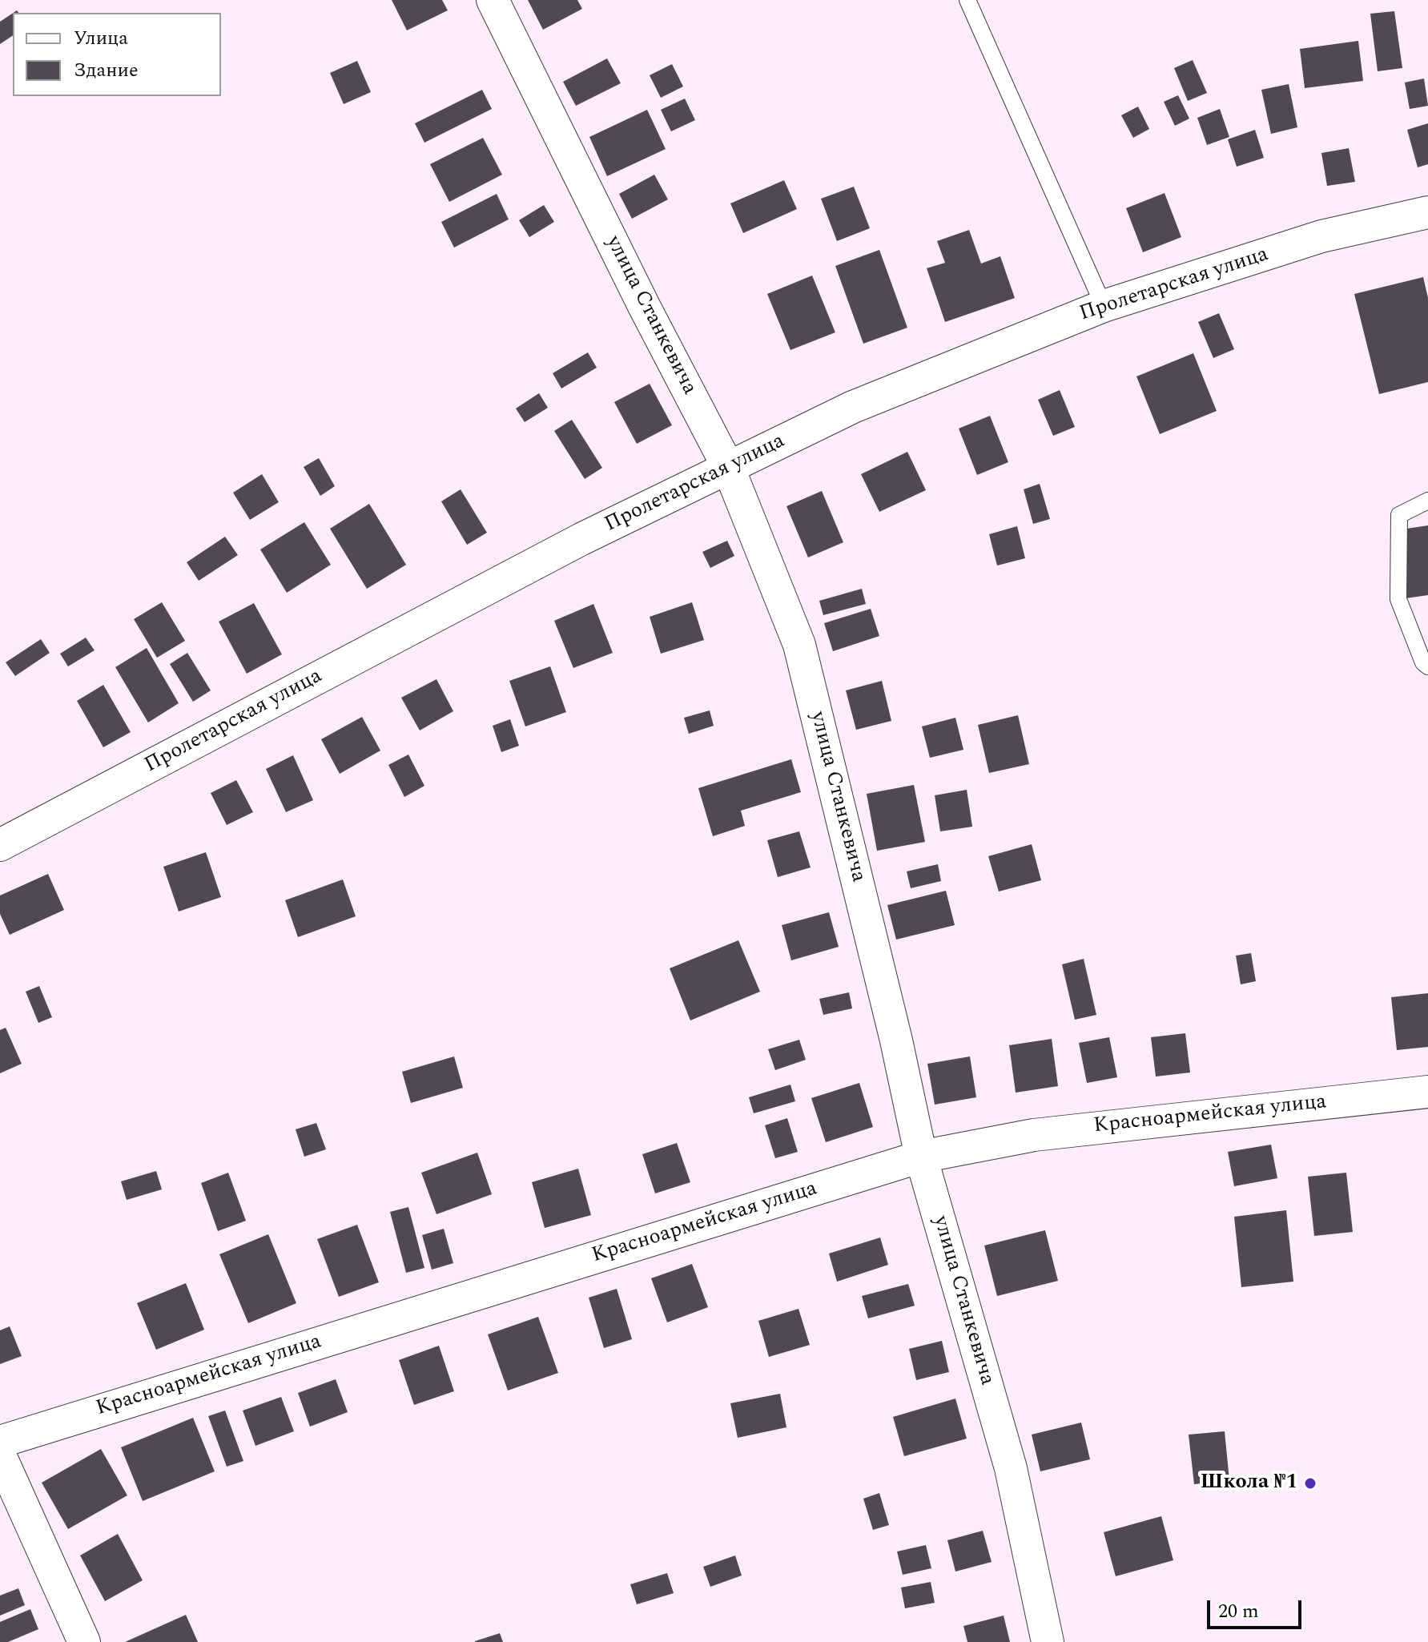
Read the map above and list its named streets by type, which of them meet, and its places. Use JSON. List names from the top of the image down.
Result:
{
  "streets": {
    "street": ["Пролетарская улица", "улица Станкевича", "Красноармейская улица"]
  },
  "crossings": [
    ["Пролетарская улица", "улица Станкевича"],
    ["улица Станкевича", "Красноармейская улица"]
  ],
  "places": ["Школа №1"],
  "legend": ["Улица", "Здание"],
  "scale_bar": "20 m"
}
